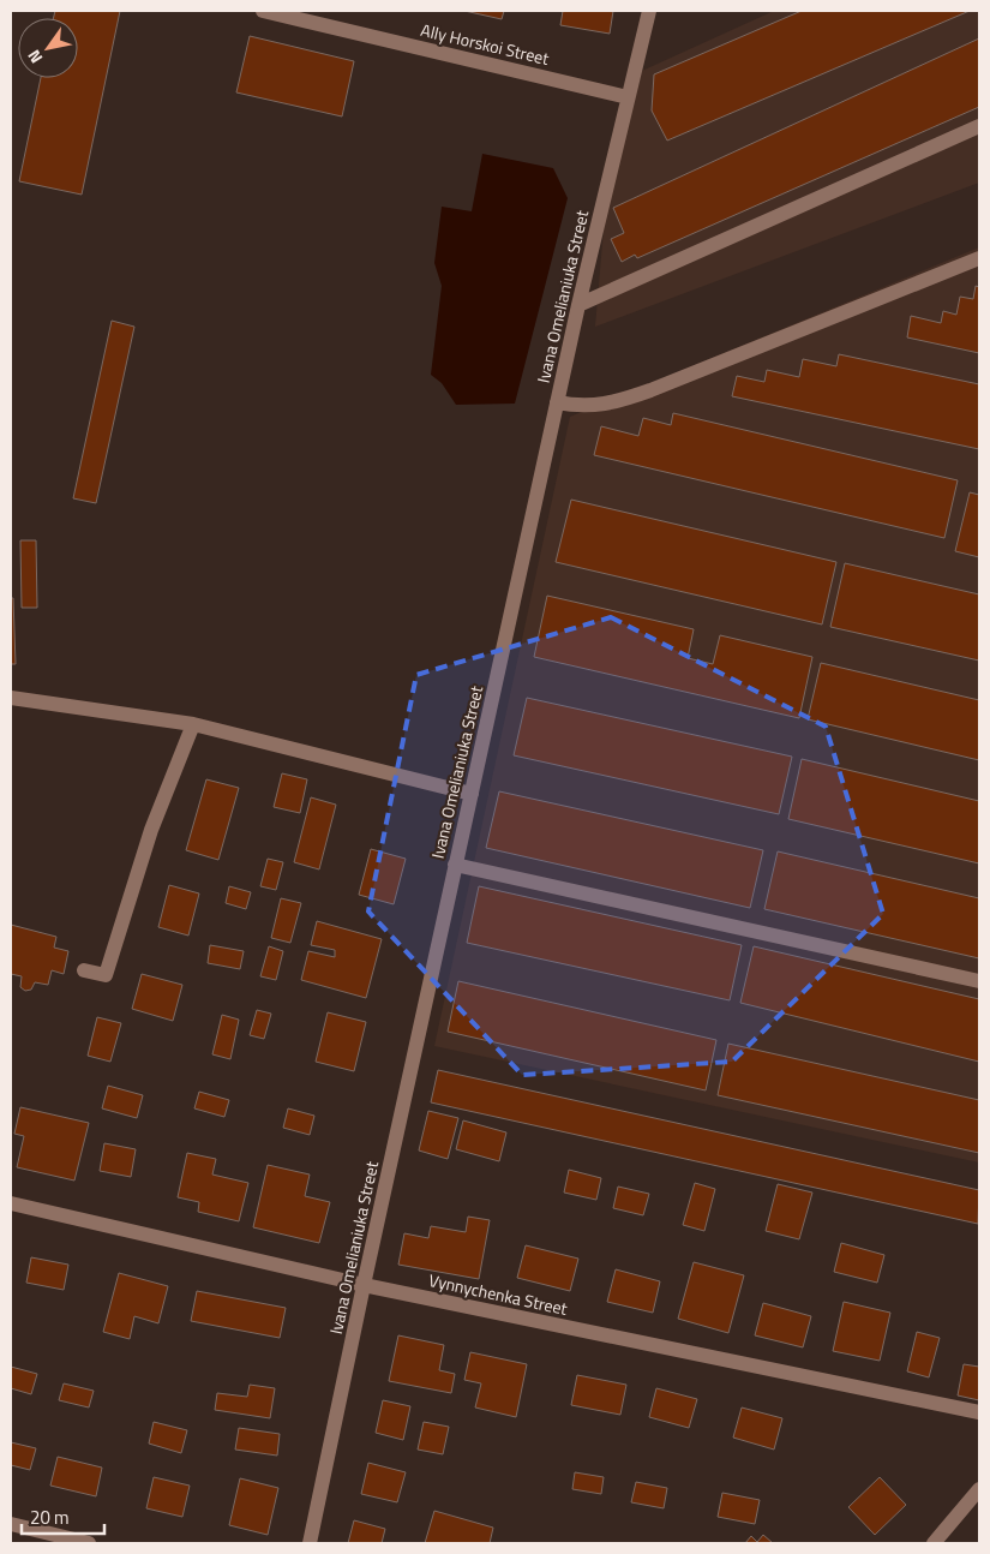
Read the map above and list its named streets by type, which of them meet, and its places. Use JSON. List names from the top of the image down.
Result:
{
  "streets": {
    "street": ["Ally Horskoi Street", "Ivana Omelianiuka Street", "Vynnychenka Street"]
  },
  "crossings": [
    ["Ally Horskoi Street", "Ivana Omelianiuka Street"],
    ["Ivana Omelianiuka Street", "Vynnychenka Street"]
  ],
  "scale_bar": "20 m",
  "north": "bottom left"
}
